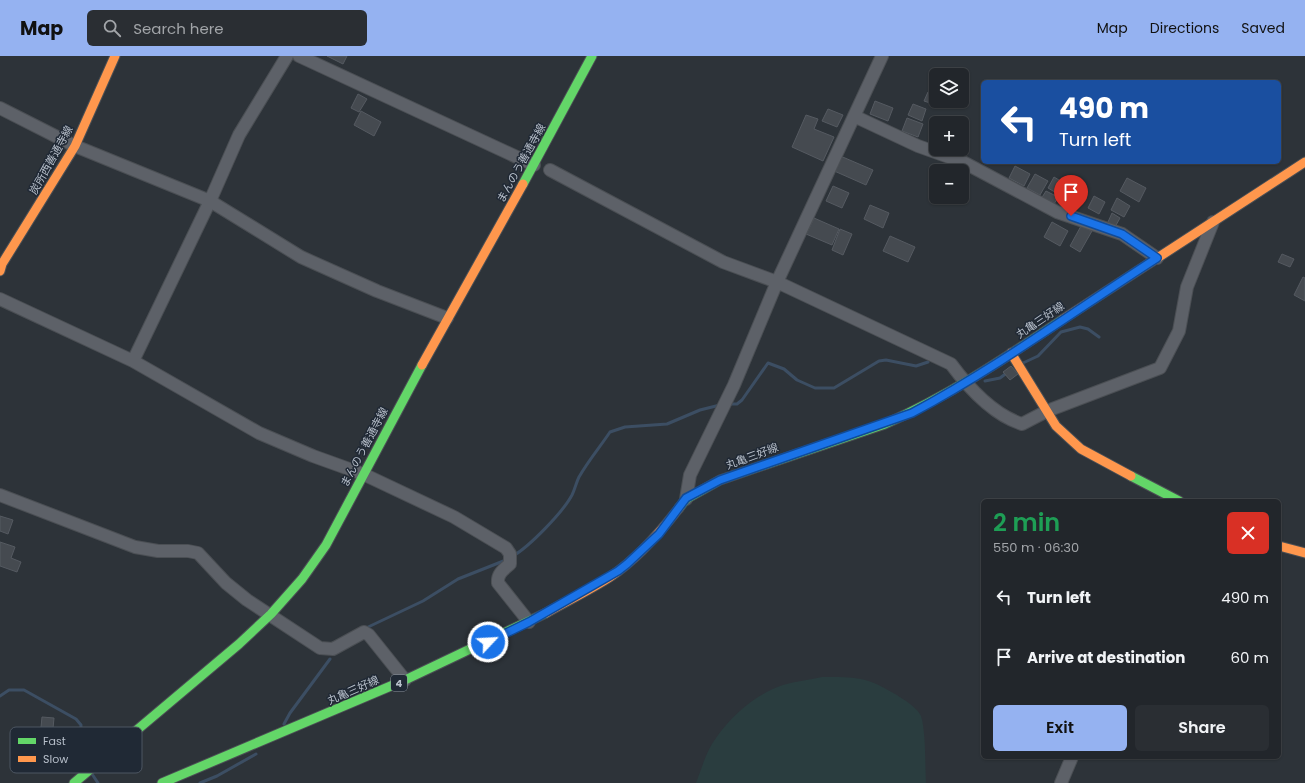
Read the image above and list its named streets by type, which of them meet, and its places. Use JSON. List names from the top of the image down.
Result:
{
  "streets": {
    "main road": [
      "炭所西善通寺線",
      "まんのう善通寺線",
      "丸亀三好線",
      "4"
    ]
  },
  "legend": ["Fast", "Slow"],
  "page": {
    "header": "Map",
    "search": "Search here",
    "nav": ["Map", "Directions", "Saved"],
    "map_buttons": ["+", "−"],
    "turn": ["490 m", "Turn left"],
    "heading": ["2 min", "550 m · 06:30"],
    "list": [
      {
        "name": "Turn left",
        "value": "490 m"
      },
      {
        "name": "Arrive at destination",
        "value": "60 m"
      }
    ],
    "buttons": ["Exit", "Share"]
  }
}
